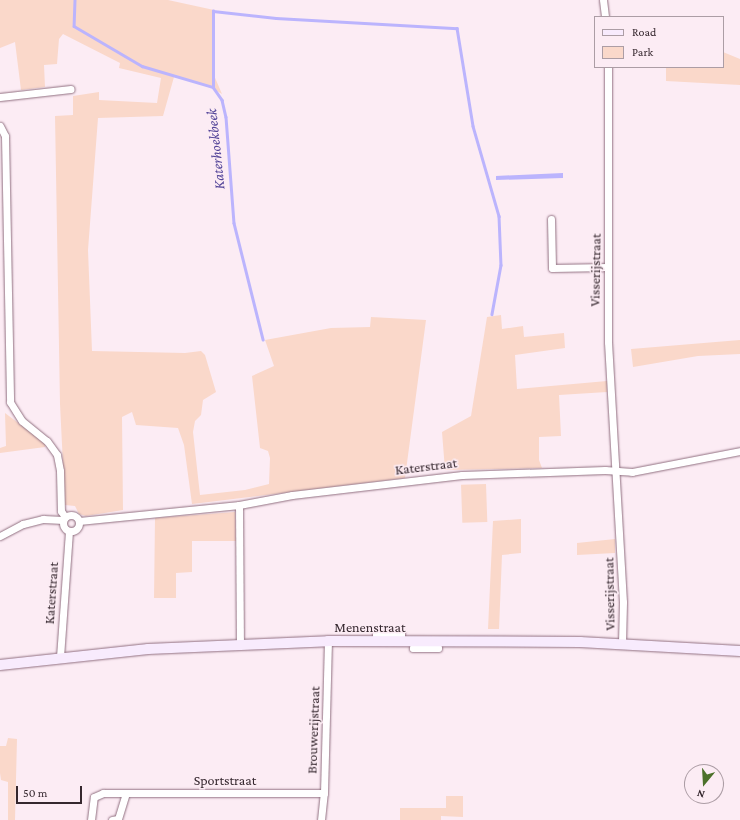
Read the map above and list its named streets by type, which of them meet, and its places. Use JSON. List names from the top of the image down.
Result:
{
  "streets": {
    "main road": ["Menenstraat"],
    "street": [
      "Visserijstraat",
      "Katerstraat",
      "Brouwerijstraat",
      "Sportstraat"
    ]
  },
  "crossings": [
    ["Visserijstraat", "Katerstraat"],
    ["Visserijstraat", "Menenstraat"],
    ["Katerstraat", "Menenstraat"],
    ["Menenstraat", "Brouwerijstraat"],
    ["Brouwerijstraat", "Sportstraat"]
  ],
  "water": ["Katerhoekbeek"],
  "legend": ["Road", "Park"],
  "scale_bar": "50 m",
  "north": "bottom"
}
